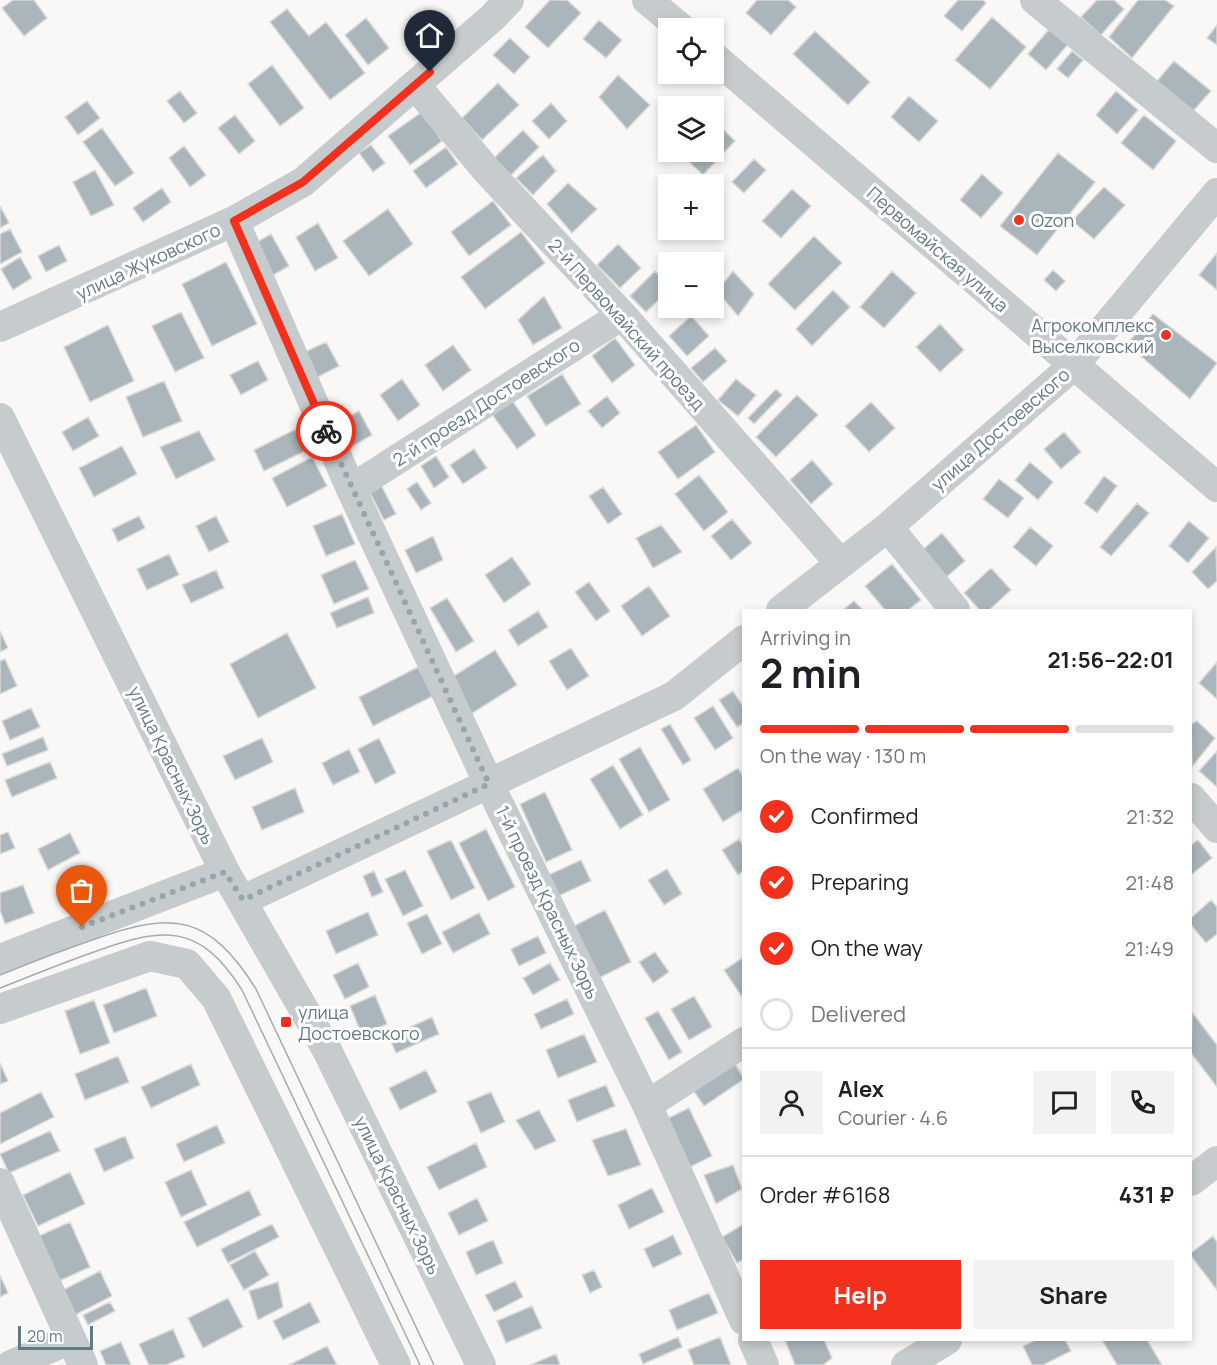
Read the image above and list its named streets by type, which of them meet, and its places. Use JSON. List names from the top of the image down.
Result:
{
  "streets": {
    "street": [
      "Первомайская улица",
      "улица Жуковского",
      "2-й Первомайский проезд",
      "2-й проезд Достоевского",
      "улица Достоевского",
      "улица Красных Зорь",
      "1-й проезд Красных Зорь"
    ]
  },
  "crossings": [
    ["Первомайская улица", "улица Достоевского"],
    ["улица Жуковского", "2-й Первомайский проезд"],
    ["улица Жуковского", "1-й проезд Красных Зорь"],
    ["2-й Первомайский проезд", "2-й проезд Достоевского"],
    ["2-й Первомайский проезд", "улица Достоевского"],
    ["2-й проезд Достоевского", "1-й проезд Красных Зорь"]
  ],
  "places": {
    "other": ["Ozon", "Агрокомплекс Выселковский"],
    "transit": ["улица Достоевского"]
  },
  "scale_bar": "20 m",
  "page": {
    "map_buttons": ["+", "−"],
    "heading": ["2 min", "Arriving in", "21:56–22:01"],
    "panel": [
      "Alex",
      "Courier · 4.6",
      "Order #6168",
      "431 ₽"
    ],
    "bar": "On the way · 130 m",
    "list": [
      ["Confirmed", "21:32"],
      ["Preparing", "21:48"],
      ["On the way", "21:49"],
      "Delivered"
    ],
    "buttons": ["Help", "Share"],
    "scale": "20 m"
  }
}
